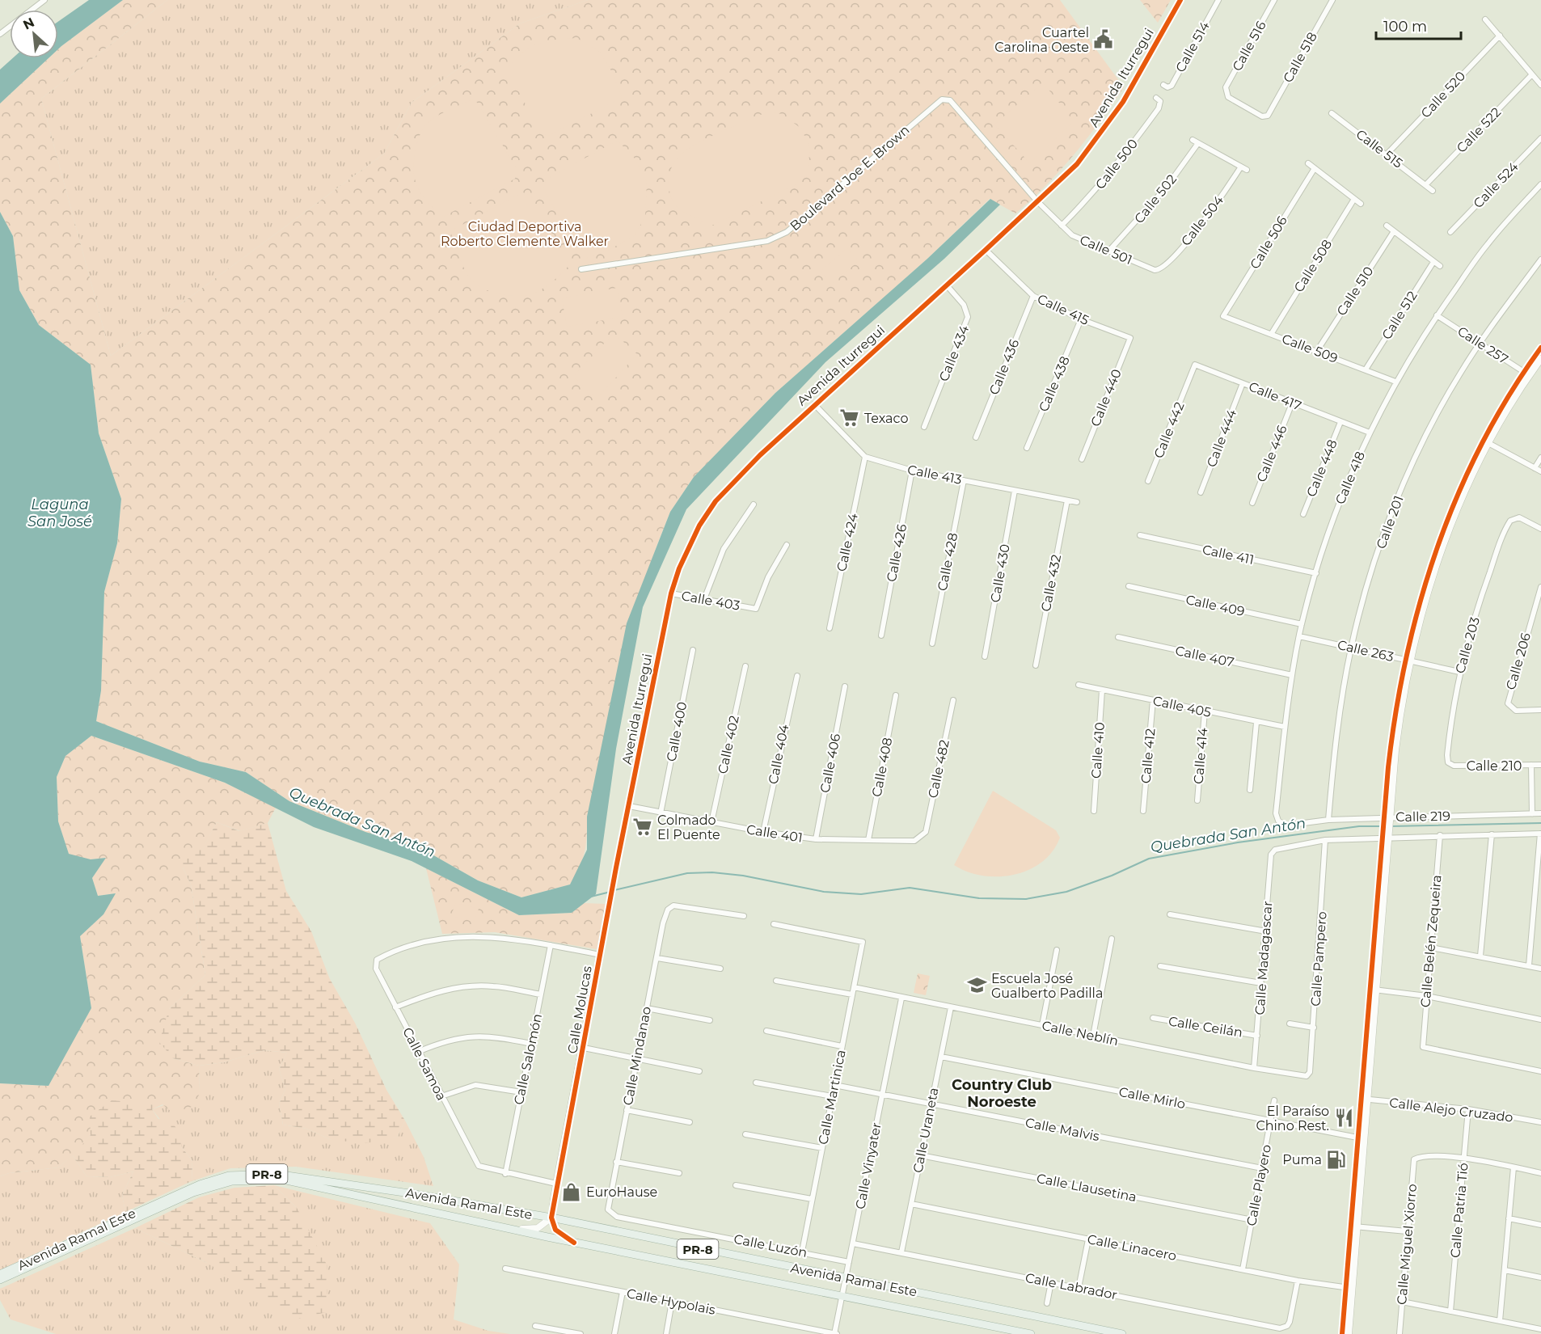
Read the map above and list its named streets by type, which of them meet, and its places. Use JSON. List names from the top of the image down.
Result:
{
  "streets": {
    "main road": ["PR-8", "Avenida Ramal Este"],
    "street": [
      "Calle 516",
      "Calle 514",
      "Calle 518",
      "Avenida Iturregui",
      "Calle 520",
      "Calle 522",
      "Calle 515",
      "Calle 500",
      "Boulevard Joe E. Brown",
      "Calle 524",
      "Calle 502",
      "Calle 504",
      "Calle 506",
      "Calle 501",
      "Calle 508",
      "Calle 510",
      "Calle 415",
      "Calle 512",
      "Calle 257",
      "Calle 509",
      "Calle 434",
      "Calle 436",
      "Calle 438",
      "Calle 417",
      "Calle 440",
      "Calle 442",
      "Calle 444",
      "Calle 446",
      "Calle 448",
      "Calle 413",
      "Calle 418",
      "Calle 201",
      "Calle 424",
      "Calle 426",
      "Calle 411",
      "Calle 428",
      "Calle 430",
      "Calle 432",
      "Calle 403",
      "Calle 409",
      "Calle 203",
      "Calle 263",
      "Calle 407",
      "Calle 206",
      "Calle 405",
      "Calle 400",
      "Calle 402",
      "Calle 410",
      "Calle 404",
      "Calle 412",
      "Calle 414",
      "Calle 406",
      "Calle 210",
      "Calle 408",
      "Calle 482",
      "Calle 219",
      "Calle 401",
      "Calle Belén Zequeira",
      "Calle Madagascar",
      "Calle Pampero",
      "Calle Molucas",
      "Calle Ceilán",
      "Calle Neblín",
      "Calle Mindanao",
      "Calle Salomón",
      "Calle Samoa",
      "Calle Martinica",
      "Calle Mirlo",
      "Calle Alejo Cruzado",
      "Calle Malvis",
      "Calle Uraneta",
      "Calle Vinyater",
      "Calle Playero",
      "Calle Llausetina",
      "Calle Patria Tió",
      "Calle Miguel Xiorro",
      "Calle Luzón",
      "Calle Linacero",
      "Calle Labrador",
      "Calle Hypolais"
    ]
  },
  "crossings": [
    ["Calle 516", "Calle 518"],
    ["Avenida Iturregui", "Boulevard Joe E. Brown"],
    ["Avenida Iturregui", "Calle 501"],
    ["Avenida Iturregui", "Calle 415"],
    ["Avenida Iturregui", "Calle 434"],
    ["Avenida Iturregui", "Calle 413"],
    ["Avenida Iturregui", "Calle 403"],
    ["Avenida Iturregui", "Calle 401"],
    ["Avenida Iturregui", "Calle Molucas"],
    ["Calle 520", "Calle 515"],
    ["Calle 522", "Calle 515"],
    ["Calle 500", "Calle 501"],
    ["Boulevard Joe E. Brown", "Calle 501"],
    ["Calle 502", "Calle 504"],
    ["Calle 502", "Calle 501"],
    ["Calle 504", "Calle 501"],
    ["Calle 506", "Calle 509"],
    ["Calle 508", "Calle 509"],
    ["Calle 510", "Calle 509"],
    ["Calle 415", "Calle 436"],
    ["Calle 415", "Calle 438"],
    ["Calle 415", "Calle 440"],
    ["Calle 512", "Calle 509"],
    ["Calle 257", "Calle 418"],
    ["Calle 257", "Calle 201"],
    ["Calle 509", "Calle 418"],
    ["Calle 417", "Calle 442"],
    ["Calle 417", "Calle 444"],
    ["Calle 417", "Calle 446"],
    ["Calle 417", "Calle 448"],
    ["Calle 417", "Calle 418"],
    ["Calle 413", "Calle 424"],
    ["Calle 413", "Calle 426"],
    ["Calle 413", "Calle 428"],
    ["Calle 413", "Calle 430"],
    ["Calle 413", "Calle 432"],
    ["Calle 418", "Calle 411"],
    ["Calle 418", "Calle 409"],
    ["Calle 418", "Calle 263"],
    ["Calle 418", "Calle 407"],
    ["Calle 418", "Calle 405"],
    ["Calle 418", "Calle 219"],
    ["Calle 201", "Calle 263"],
    ["Calle 201", "Calle 219"],
    ["Calle 203", "Calle 263"],
    ["Calle 203", "Calle 210"],
    ["Calle 405", "Calle 410"],
    ["Calle 405", "Calle 412"],
    ["Calle 405", "Calle 414"],
    ["Calle 400", "Calle 401"],
    ["Calle 402", "Calle 401"],
    ["Calle 404", "Calle 401"],
    ["Calle 406", "Calle 401"],
    ["Calle 408", "Calle 401"],
    ["Calle 482", "Calle 401"],
    ["Calle 401", "Calle Molucas"],
    ["Calle Madagascar", "Calle Pampero"],
    ["Calle Madagascar", "Calle Ceilán"],
    ["Calle Madagascar", "Calle Neblín"],
    ["Calle Pampero", "Calle Neblín"],
    ["Calle Molucas", "Avenida Ramal Este"],
    ["Calle Neblín", "Calle Martinica"],
    ["Calle Neblín", "Calle Uraneta"],
    ["Calle Neblín", "Calle Vinyater"],
    ["Calle Mindanao", "Calle Luzón"],
    ["Calle Salomón", "Calle Samoa"],
    ["Calle Martinica", "Calle Malvis"],
    ["Calle Martinica", "Calle Luzón"],
    ["Calle Mirlo", "Calle Uraneta"],
    ["Calle Mirlo", "Calle Playero"],
    ["Calle Alejo Cruzado", "Calle Patria Tió"],
    ["Calle Malvis", "Calle Uraneta"],
    ["Calle Malvis", "Calle Vinyater"],
    ["Calle Malvis", "Calle Playero"],
    ["Calle Uraneta", "Calle Llausetina"],
    ["Calle Uraneta", "Calle Linacero"],
    ["Calle Uraneta", "Calle Labrador"],
    ["Calle Vinyater", "Avenida Ramal Este"],
    ["Calle Vinyater", "Calle Luzón"],
    ["Calle Vinyater", "Calle Labrador"],
    ["Calle Vinyater", "Calle Hypolais"],
    ["Calle Playero", "Calle Llausetina"],
    ["Calle Playero", "Calle Linacero"],
    ["Calle Patria Tió", "Calle Miguel Xiorro"],
    ["Calle Linacero", "Calle Labrador"]
  ],
  "districts": ["Country Club Noroeste"],
  "water": ["Laguna San José", "Quebrada San Antón"],
  "parks": ["Ciudad Deportiva Roberto Clemente Walker"],
  "places": {
    "public building": ["Cuartel Carolina Oeste"],
    "supermarket": ["Texaco", "Colmado El Puente"],
    "school or university": ["Escuela José Gualberto Padilla"],
    "restaurant": ["El Paraíso Chino Rest."],
    "fuel station": ["Puma"],
    "shop": ["EuroHause"]
  },
  "scale_bar": "100 m",
  "north": "top left"
}
